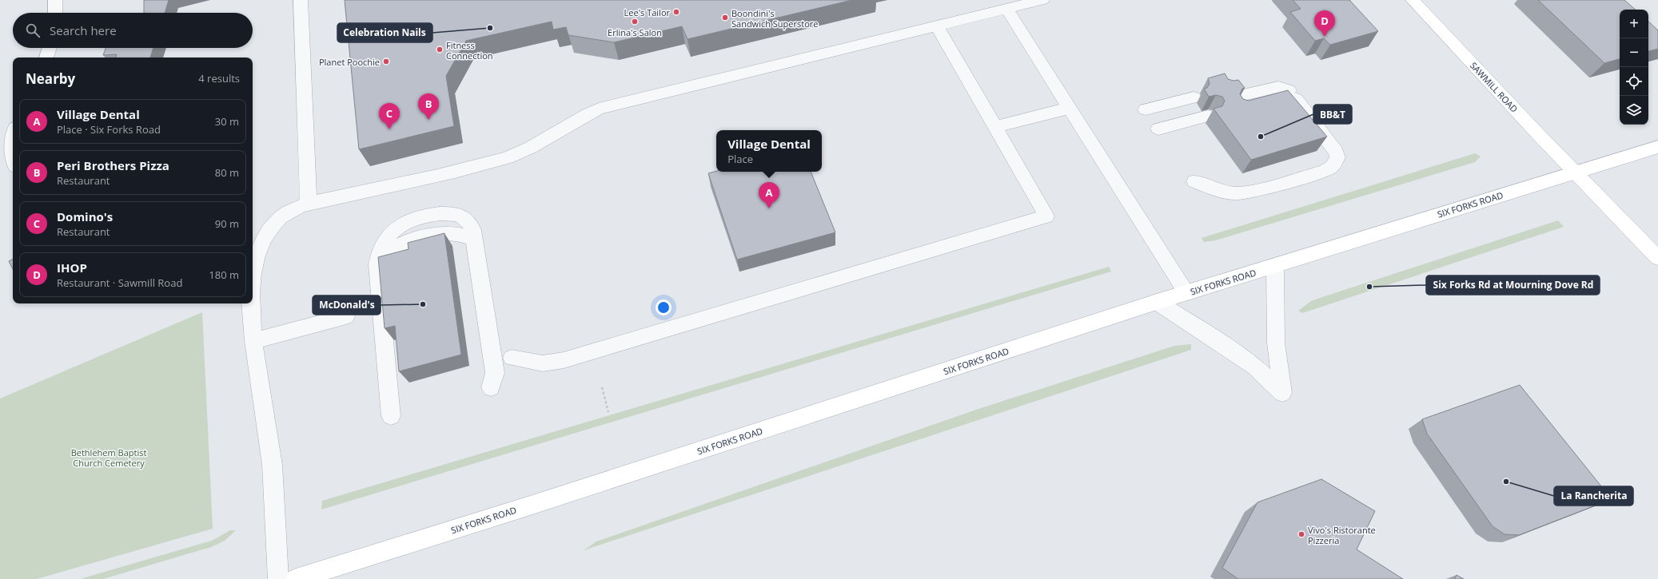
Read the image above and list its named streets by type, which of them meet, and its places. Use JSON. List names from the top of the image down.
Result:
{
  "streets": {
    "main road": ["SAWMILL ROAD", "SIX FORKS ROAD"]
  },
  "crossings": [
    ["SAWMILL ROAD", "SIX FORKS ROAD"]
  ],
  "parks": ["Bethlehem Baptist Church Cemetery"],
  "places": [
    "Lee's Tailor",
    "Boondini's Sandwich Superstore",
    "Erlina's Salon",
    "Celebration Nails",
    "Fitness Connection",
    "Planet Poochie",
    "BB&T",
    "Six Forks Rd at Mourning Dove Rd",
    "McDonald's",
    "La Rancherita",
    "Vivo's Ristorante Pizzeria"
  ],
  "page": {
    "map_buttons": ["+", "−"],
    "pins": [
      "D",
      "B",
      "C",
      "A"
    ],
    "search": "Search here",
    "heading": ["Nearby", "4 results"],
    "list": [
      {
        "mark": "A",
        "name": "Village Dental",
        "note": "Place · Six Forks Road",
        "value": "30 m"
      },
      {
        "mark": "B",
        "name": "Peri Brothers Pizza",
        "note": "Restaurant",
        "value": "80 m"
      },
      {
        "mark": "C",
        "name": "Domino's",
        "note": "Restaurant",
        "value": "90 m"
      },
      {
        "mark": "D",
        "name": "IHOP",
        "note": "Restaurant · Sawmill Road",
        "value": "180 m"
      }
    ],
    "popup": ["Village Dental", "Place"]
  }
}
